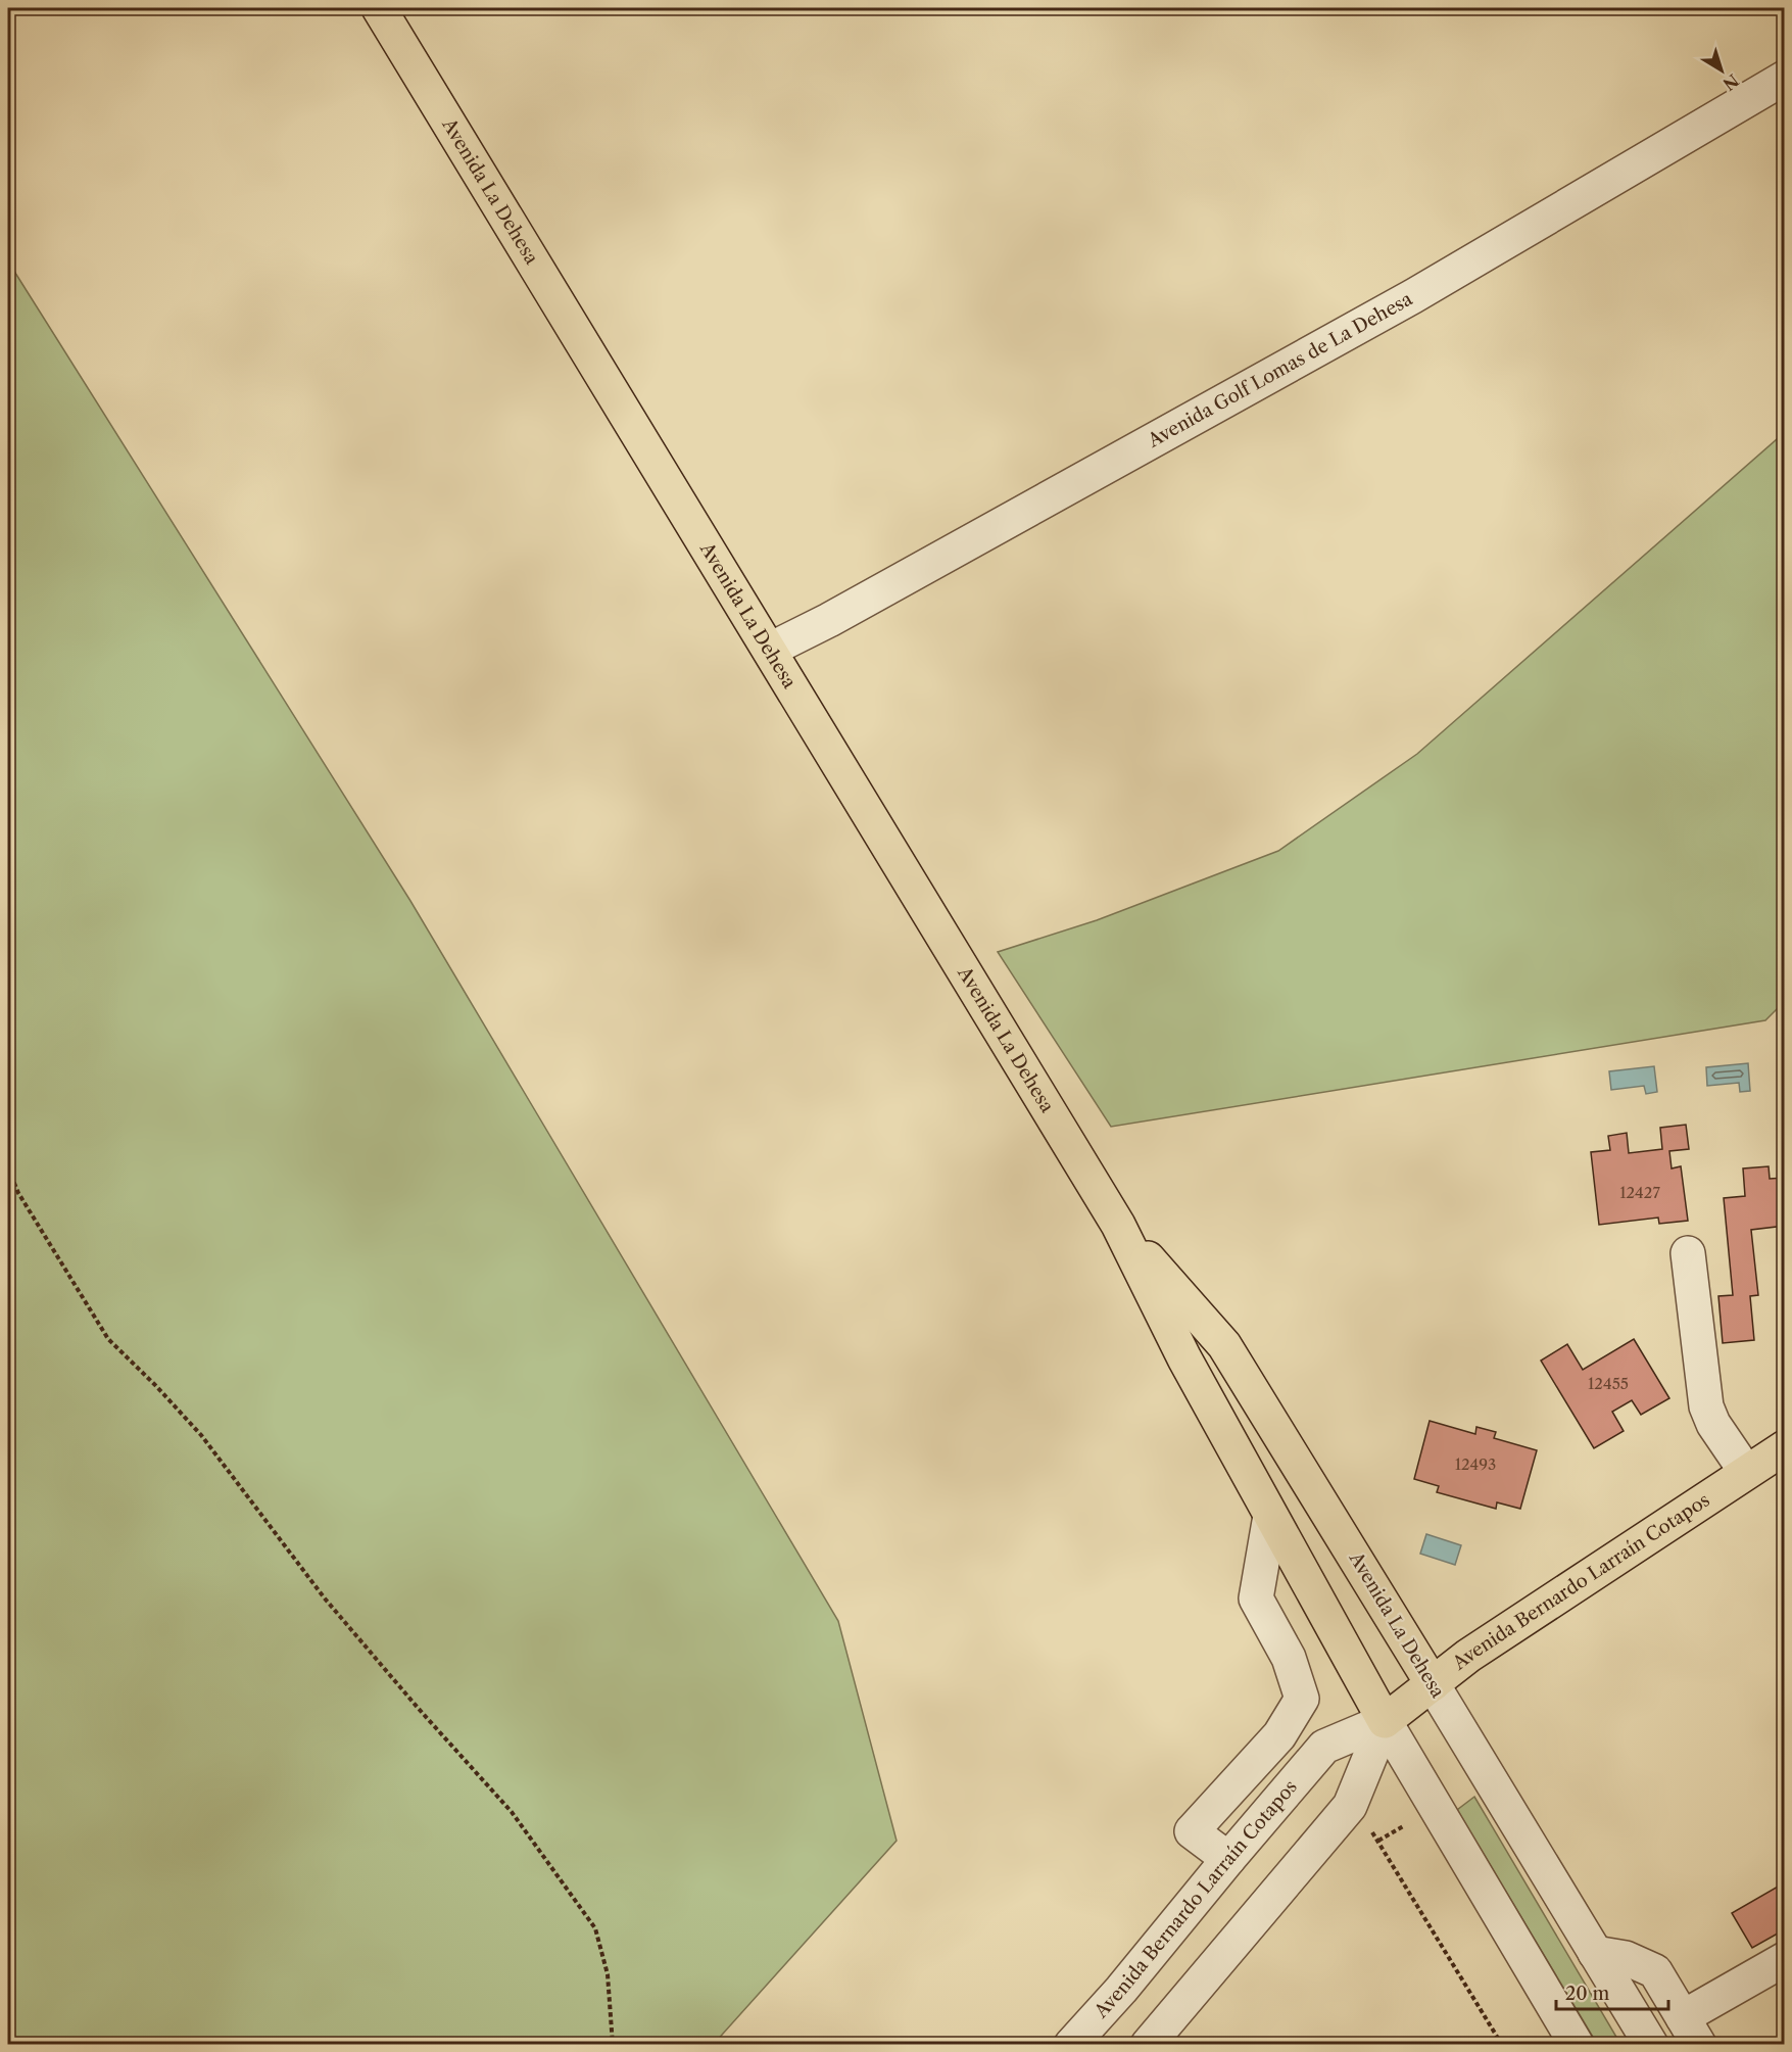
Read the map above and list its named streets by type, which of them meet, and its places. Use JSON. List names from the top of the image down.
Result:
{
  "streets": {
    "main road": ["Avenida La Dehesa", "Avenida Bernardo Larraín Cotapos"],
    "street": ["Avenida Golf Lomas de La Dehesa"]
  },
  "crossings": [
    ["Avenida La Dehesa", "Avenida Golf Lomas de La Dehesa"],
    ["Avenida La Dehesa", "Avenida Bernardo Larraín Cotapos"]
  ],
  "house_numbers": ["12427", "12455", "12493"],
  "scale_bar": "20 m",
  "north": "bottom right"
}
